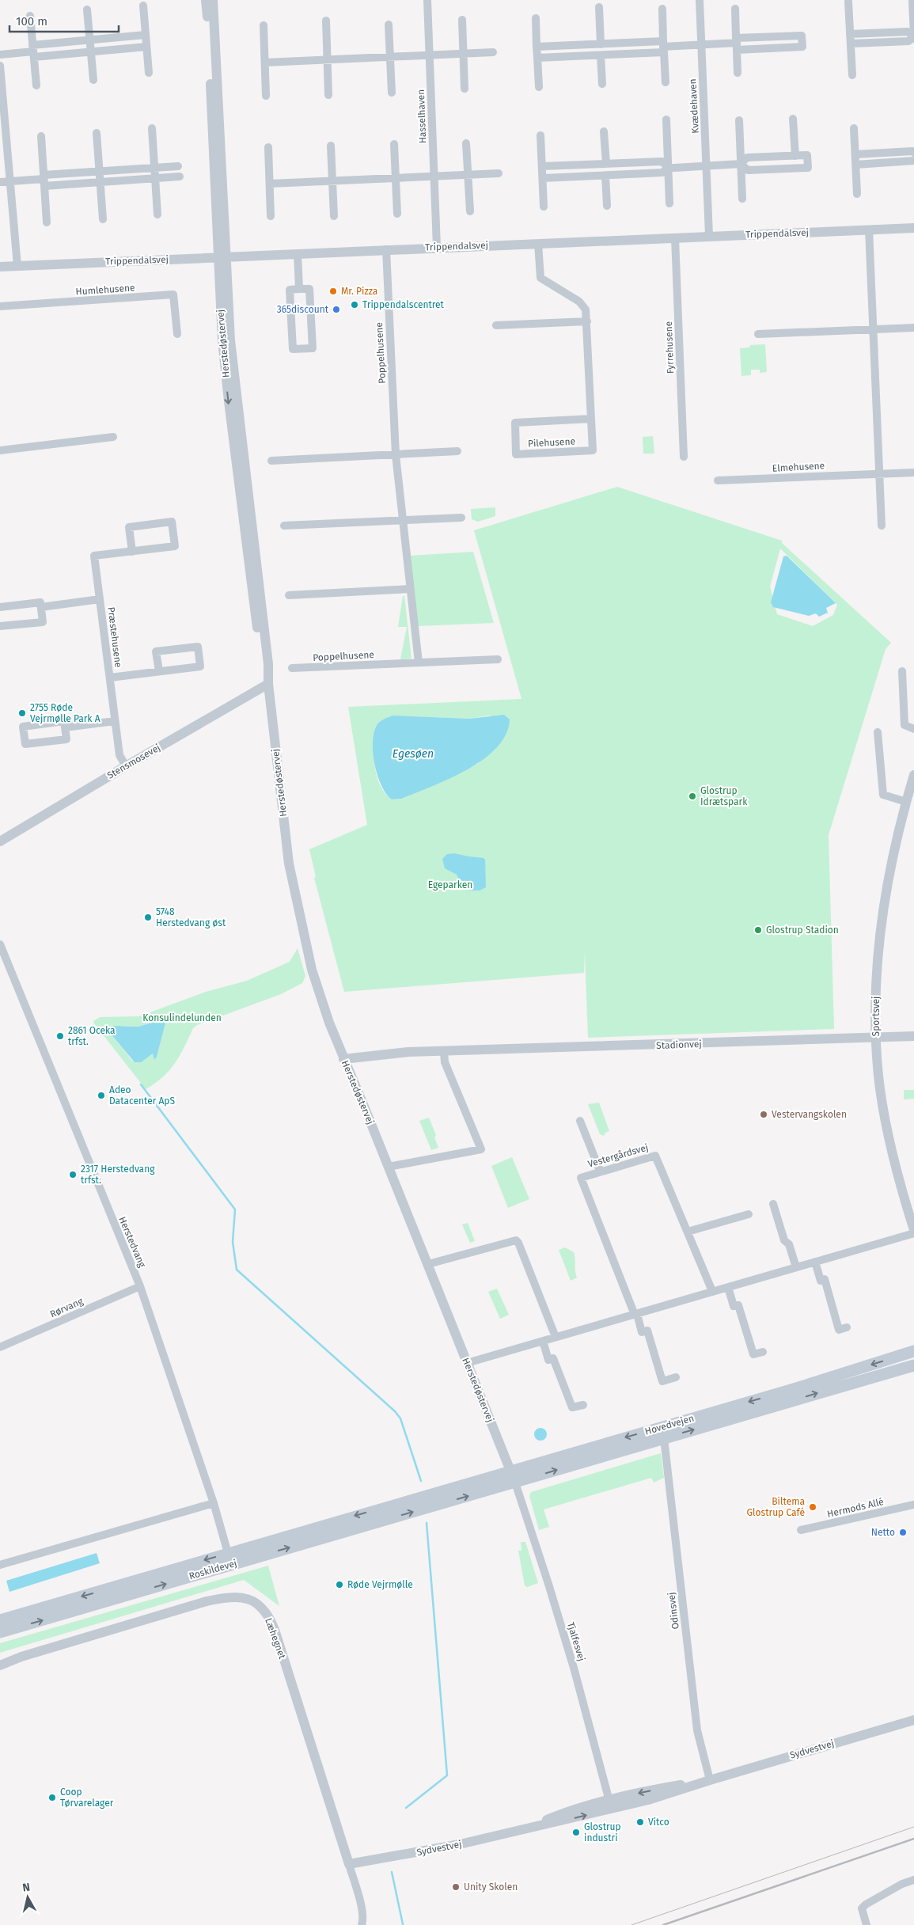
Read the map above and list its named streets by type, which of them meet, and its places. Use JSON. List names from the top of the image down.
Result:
{
  "streets": {
    "main road": ["Hovedvejen", "Roskildevej"],
    "street": [
      "Kvædehaven",
      "Hasselhaven",
      "Trippendalsvej",
      "Humlehusene",
      "Herstedøstervej",
      "Fyrrehusene",
      "Poppelhusene",
      "Pilehusene",
      "Elmehusene",
      "Præstehusene",
      "Stensmosevej",
      "Sportsvej",
      "Stadionvej",
      "Vestergårdsvej",
      "Herstedvang",
      "Rørvang",
      "Hermods Allé",
      "Odinsvej",
      "Læhegnet",
      "Tjalfesvej",
      "Sydvestvej"
    ]
  },
  "crossings": [
    ["Kvædehaven", "Trippendalsvej"],
    ["Hasselhaven", "Trippendalsvej"],
    ["Trippendalsvej", "Herstedøstervej"],
    ["Trippendalsvej", "Fyrrehusene"],
    ["Trippendalsvej", "Poppelhusene"],
    ["Trippendalsvej", "Pilehusene"],
    ["Herstedøstervej", "Stensmosevej"],
    ["Herstedøstervej", "Stadionvej"],
    ["Herstedøstervej", "Hovedvejen"],
    ["Herstedøstervej", "Tjalfesvej"],
    ["Præstehusene", "Stensmosevej"],
    ["Sportsvej", "Stadionvej"],
    ["Herstedvang", "Rørvang"],
    ["Herstedvang", "Roskildevej"],
    ["Hovedvejen", "Roskildevej"],
    ["Hovedvejen", "Odinsvej"],
    ["Hovedvejen", "Tjalfesvej"],
    ["Odinsvej", "Sydvestvej"],
    ["Læhegnet", "Sydvestvej"],
    ["Tjalfesvej", "Sydvestvej"]
  ],
  "water": ["Egesøen"],
  "parks": ["Egeparken", "Konsulindelunden"],
  "places": [
    "Mr. Pizza",
    "Trippendalscentret",
    "365discount",
    "2755 Røde Vejrmølle Park A",
    "Glostrup Idrætspark",
    "5748 Herstedvang øst",
    "Glostrup Stadion",
    "2861 Oceka trfst.",
    "Adeo Datacenter ApS",
    "Vestervangskolen",
    "2317 Herstedvang trfst.",
    "Biltema Glostrup Café",
    "Netto",
    "Røde Vejrmølle",
    "Coop Tørvarelager",
    "Vitco",
    "Glostrup industri",
    "Unity Skolen"
  ],
  "scale_bar": "100 m",
  "north": "top"
}
